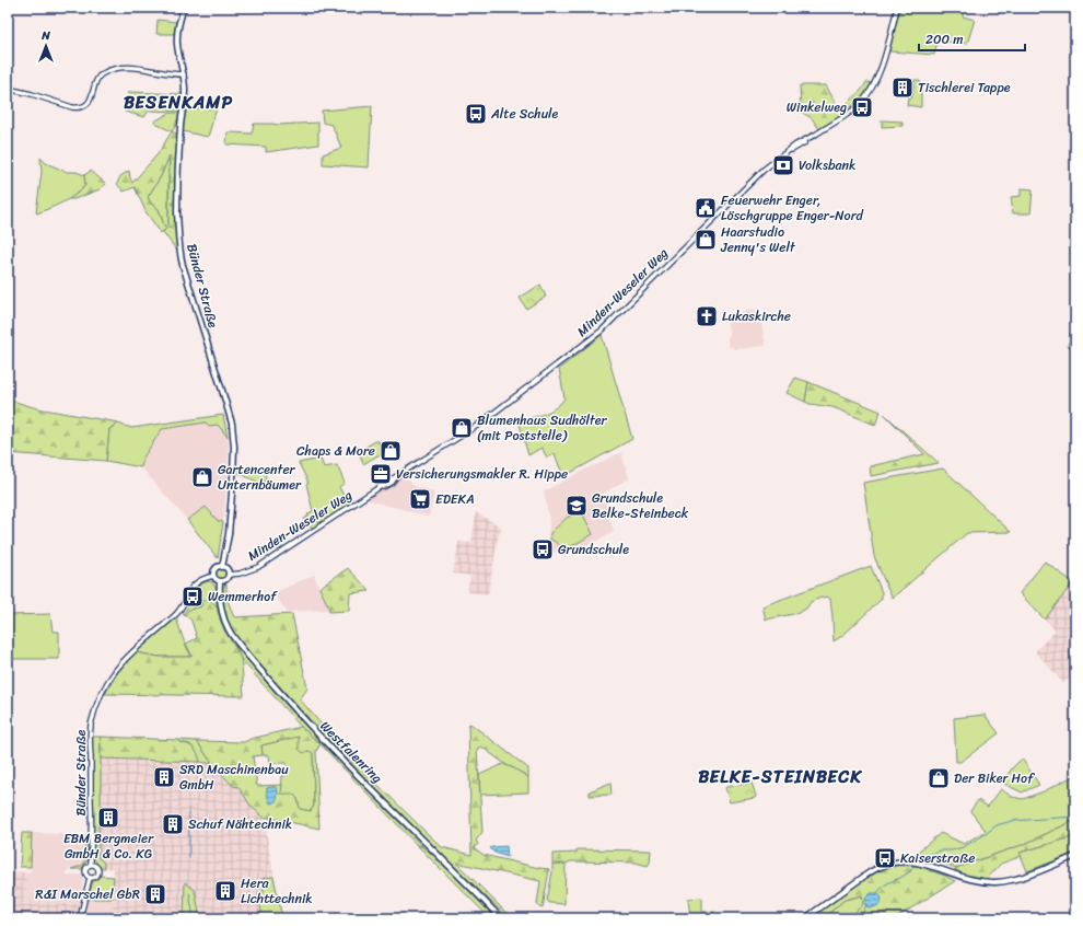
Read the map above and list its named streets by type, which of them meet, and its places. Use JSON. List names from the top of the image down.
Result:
{
  "streets": {
    "main road": ["Bünder Straße", "Westfalenring"],
    "street": ["Minden-Weseler Weg"]
  },
  "crossings": [
    ["Bünder Straße", "Minden-Weseler Weg"],
    ["Bünder Straße", "Westfalenring"],
    ["Minden-Weseler Weg", "Westfalenring"]
  ],
  "districts": ["BESENKAMP", "BELKE-STEINBECK"],
  "places": {
    "building": [
      "Tischlerei Tappe",
      "SRD Maschinenbau GmbH",
      "EBM Bergmeier GmbH & Co. KG",
      "Schuf Nähtechnik",
      "Hera Lichttechnik",
      "R&I Marschel GbR"
    ],
    "bus stop": [
      "Winkelweg",
      "Alte Schule",
      "Grundschule",
      "Wemmerhof",
      "Kaiserstraße"
    ],
    "bank": ["Volksbank"],
    "public building": ["Feuerwehr Enger, Löschgruppe Enger-Nord"],
    "shop": [
      "Haarstudio Jenny's Welt",
      "Blumenhaus Sudhölter (mit Poststelle)",
      "Chaps & More",
      "Gartencenter Unternbäumer",
      "Der Biker Hof"
    ],
    "church": ["Lukaskirche"],
    "office": ["Versicherungsmakler R. Hippe"],
    "supermarket": ["EDEKA"],
    "school or university": ["Grundschule Belke-Steinbeck"]
  },
  "scale_bar": "200 m",
  "north": "top"
}
